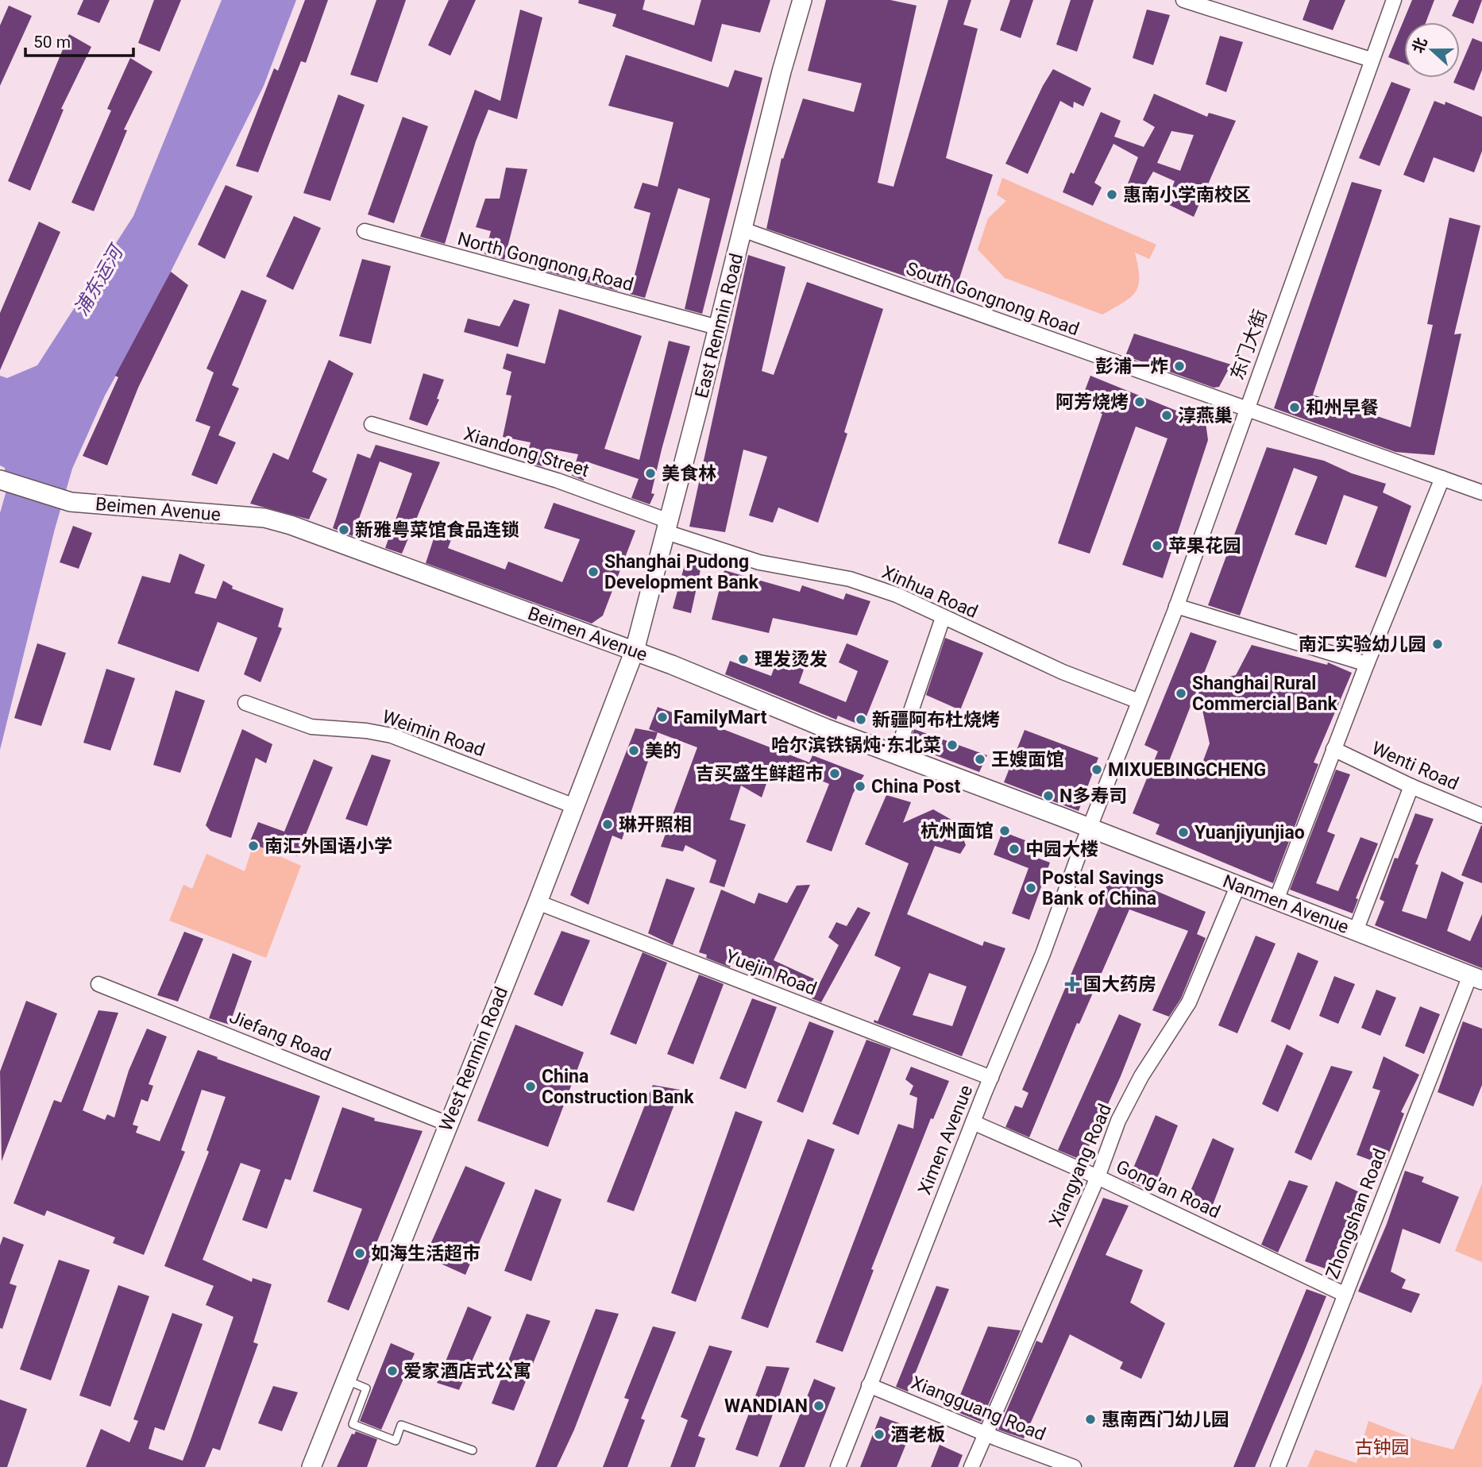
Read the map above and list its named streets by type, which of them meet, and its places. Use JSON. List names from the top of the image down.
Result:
{
  "streets": {
    "street": [
      "North Gongnong Road",
      "South Gongnong Road",
      "East Renmin Road",
      "东门大街",
      "Xiandong Street",
      "Beimen Avenue",
      "Xinhua Road",
      "Weimin Road",
      "Wenti Road",
      "Nanmen Avenue",
      "Yuejin Road",
      "Jiefang Road",
      "West Renmin Road",
      "Ximen Avenue",
      "Xiangyang Road",
      "Gong'an Road",
      "Zhongshan Road",
      "Xiangguang Road"
    ]
  },
  "crossings": [
    ["North Gongnong Road", "East Renmin Road"],
    ["South Gongnong Road", "East Renmin Road"],
    ["South Gongnong Road", "东门大街"],
    ["East Renmin Road", "Xiandong Street"],
    ["East Renmin Road", "Beimen Avenue"],
    ["East Renmin Road", "Xinhua Road"],
    ["East Renmin Road", "West Renmin Road"],
    ["东门大街", "Xinhua Road"],
    ["东门大街", "Ximen Avenue"],
    ["Xiandong Street", "Xinhua Road"],
    ["Beimen Avenue", "Nanmen Avenue"],
    ["Beimen Avenue", "West Renmin Road"],
    ["Beimen Avenue", "Ximen Avenue"],
    ["Xinhua Road", "Ximen Avenue"],
    ["Weimin Road", "West Renmin Road"],
    ["Nanmen Avenue", "Ximen Avenue"],
    ["Nanmen Avenue", "Xiangyang Road"],
    ["Nanmen Avenue", "Zhongshan Road"],
    ["Yuejin Road", "West Renmin Road"],
    ["Yuejin Road", "Ximen Avenue"],
    ["Jiefang Road", "West Renmin Road"],
    ["Ximen Avenue", "Gong'an Road"],
    ["Ximen Avenue", "Xiangguang Road"],
    ["Xiangyang Road", "Gong'an Road"],
    ["Xiangyang Road", "Xiangguang Road"],
    ["Gong'an Road", "Zhongshan Road"]
  ],
  "water": ["浦东运河"],
  "parks": ["古钟园"],
  "places": {
    "other": [
      "惠南小学南校区",
      "彭浦一炸",
      "阿芳烧烤",
      "和州早餐",
      "淳燕巢",
      "美食林",
      "新雅粤菜馆食品连锁",
      "苹果花园",
      "Shanghai Pudong Development Bank",
      "南汇实验幼儿园",
      "理发烫发",
      "Shanghai Rural Commercial Bank",
      "FamilyMart",
      "新疆阿布杜烧烤",
      "哈尔滨铁锅炖·东北菜",
      "美的",
      "王嫂面馆",
      "MIXUEBINGCHENG",
      "吉买盛生鲜超市",
      "China Post",
      "N多寿司",
      "琳开照相",
      "杭州面馆",
      "Yuanjiyunjiao",
      "南汇外国语小学",
      "中园大楼",
      "Postal Savings Bank of China",
      "China Construction Bank",
      "如海生活超市",
      "爱家酒店式公寓",
      "WANDIAN",
      "惠南西门幼儿园",
      "酒老板"
    ],
    "health": ["国大药房"]
  },
  "scale_bar": "50 m",
  "north": "left"
}
